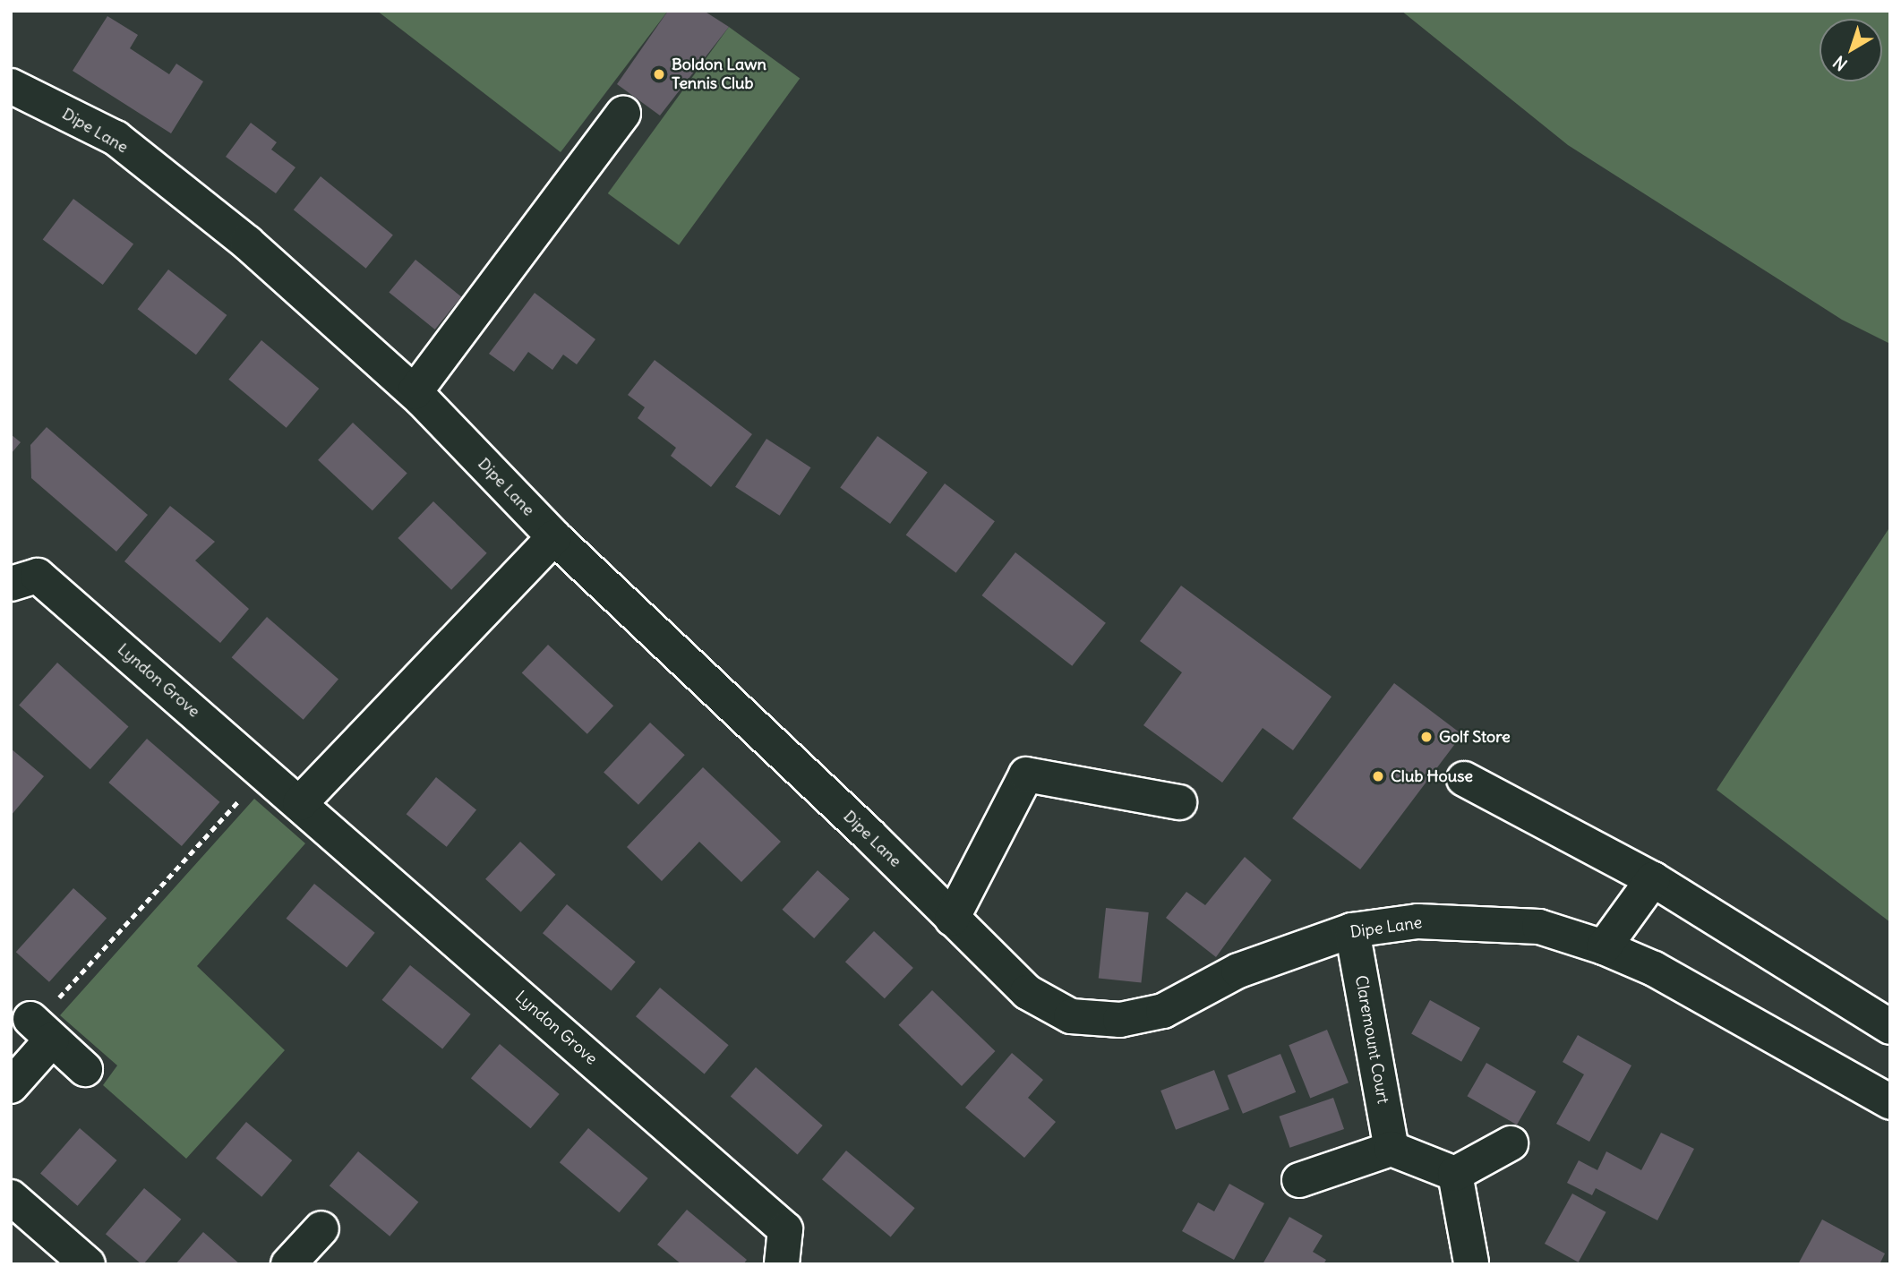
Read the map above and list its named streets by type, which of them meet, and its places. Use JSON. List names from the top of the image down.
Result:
{
  "streets": {
    "street": ["Dipe Lane", "Lyndon Grove", "Claremount Court"]
  },
  "crossings": [
    ["Dipe Lane", "Claremount Court"]
  ],
  "places": ["Boldon Lawn Tennis Club", "Golf Store", "Club House"],
  "north": "bottom left"
}
